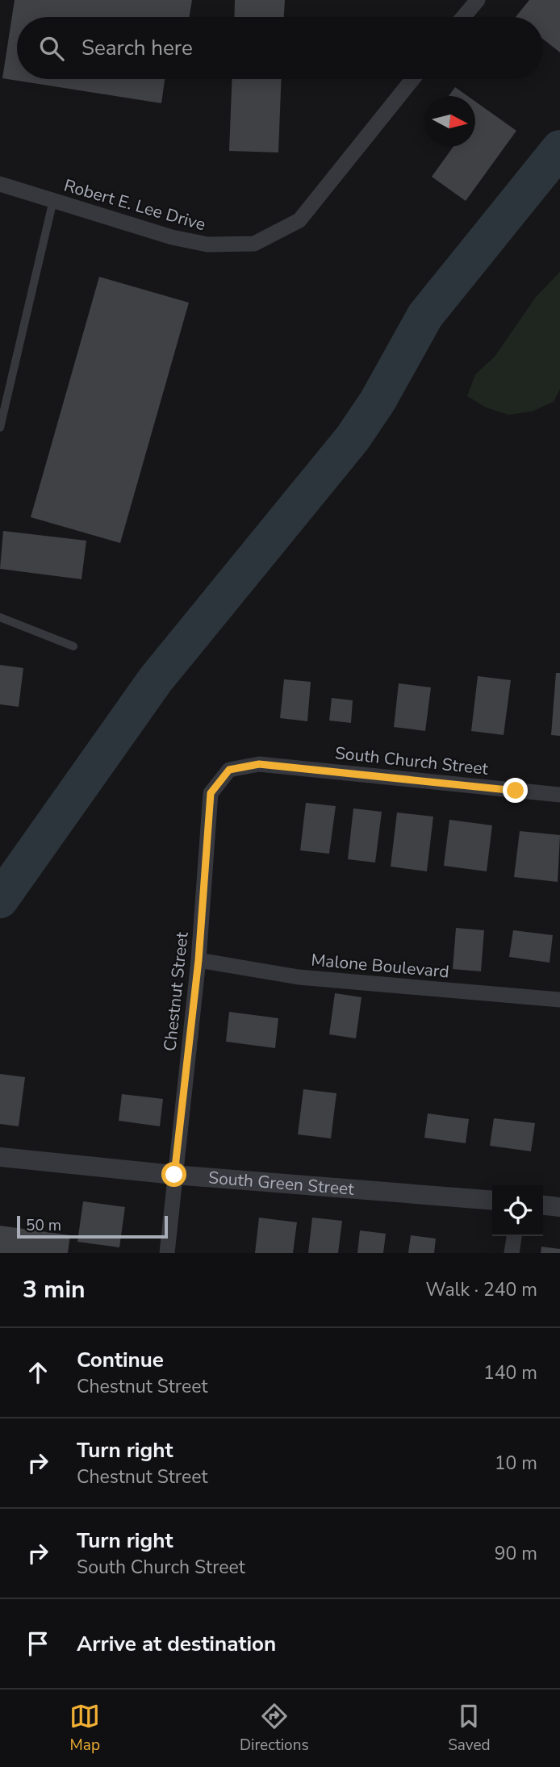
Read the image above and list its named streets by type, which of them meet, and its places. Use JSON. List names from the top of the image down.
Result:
{
  "streets": {
    "street": [
      "Robert E. Lee Drive",
      "South Church Street",
      "Malone Boulevard",
      "Chestnut Street",
      "South Green Street"
    ]
  },
  "crossings": [
    ["South Church Street", "Chestnut Street"],
    ["Malone Boulevard", "Chestnut Street"],
    ["Chestnut Street", "South Green Street"]
  ],
  "scale_bar": "50 m",
  "north": "right",
  "page": {
    "search": "Search here",
    "scale": "50 m",
    "heading": ["3 min", "Walk · 240 m"],
    "list": [
      ["Continue", "Chestnut Street", "140 m"],
      ["Turn right", "Chestnut Street", "10 m"],
      ["Turn right", "South Church Street", "90 m"],
      "Arrive at destination"
    ],
    "nav": ["Map", "Directions", "Saved"]
  }
}
